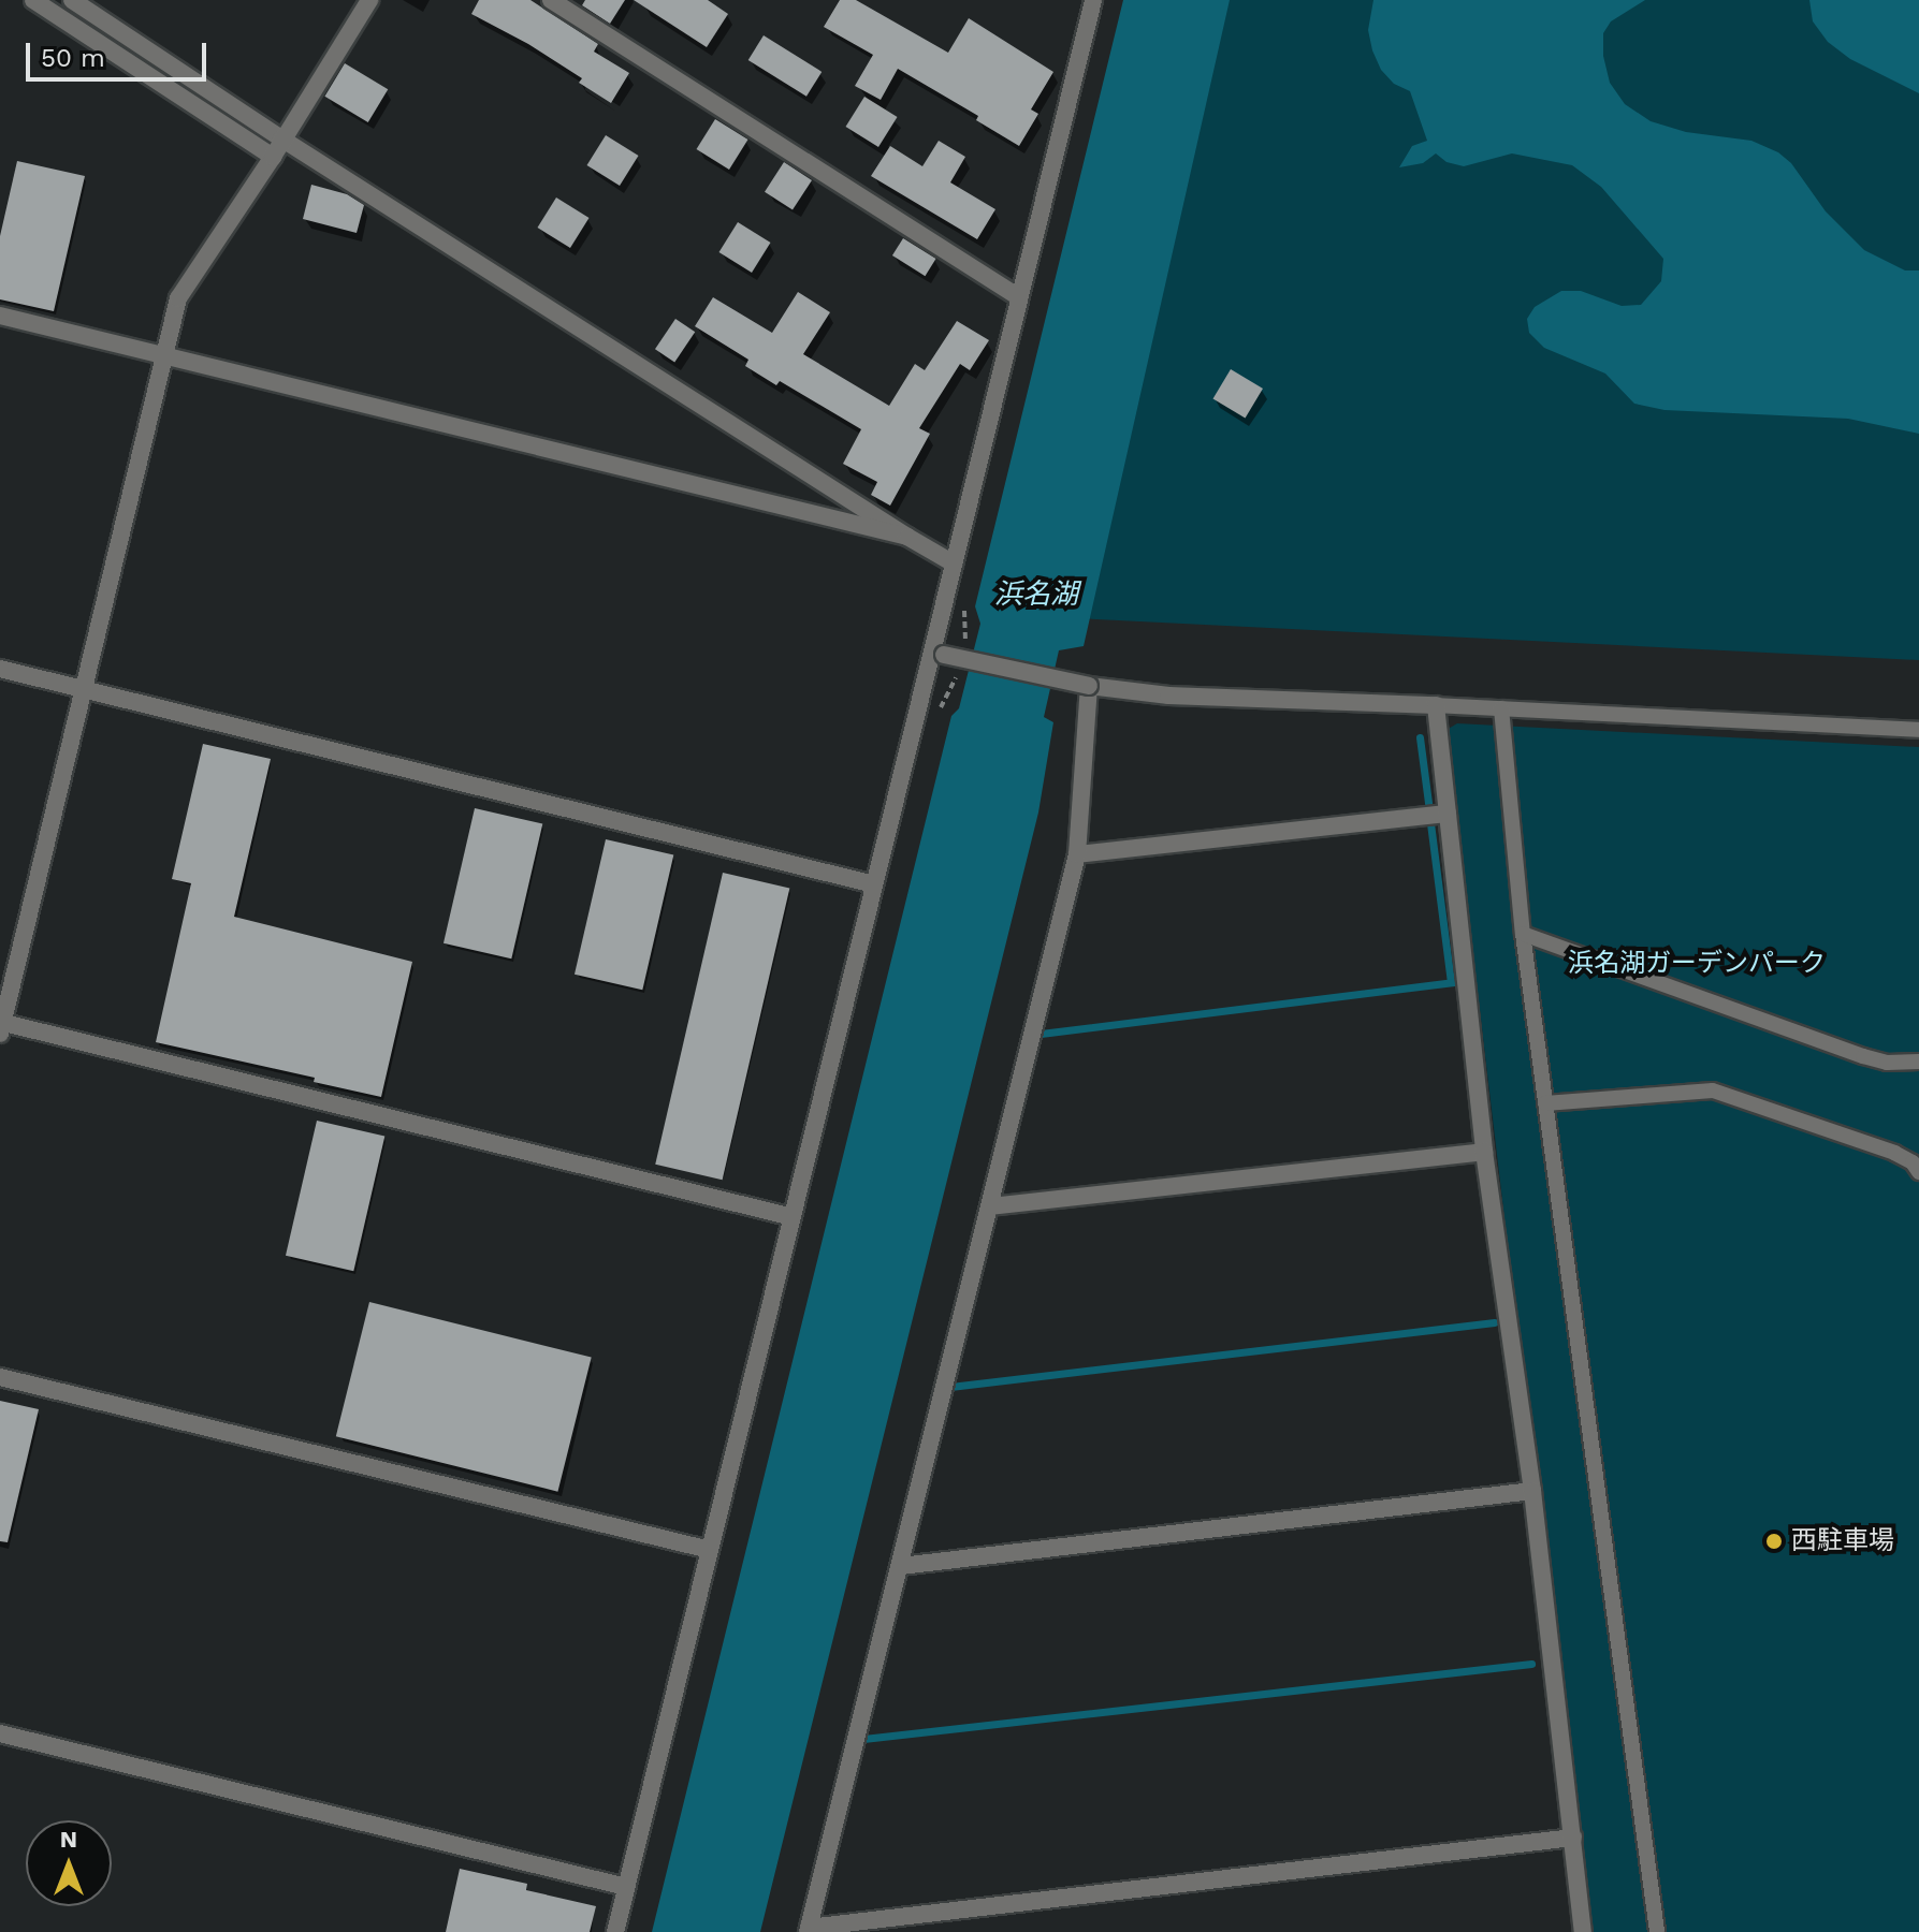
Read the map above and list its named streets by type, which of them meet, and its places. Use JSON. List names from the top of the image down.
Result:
{
  "water": ["浜名湖"],
  "parks": ["浜名湖ガーデンパーク"],
  "places": ["西駐車場"],
  "scale_bar": "50 m",
  "north": "top"
}
